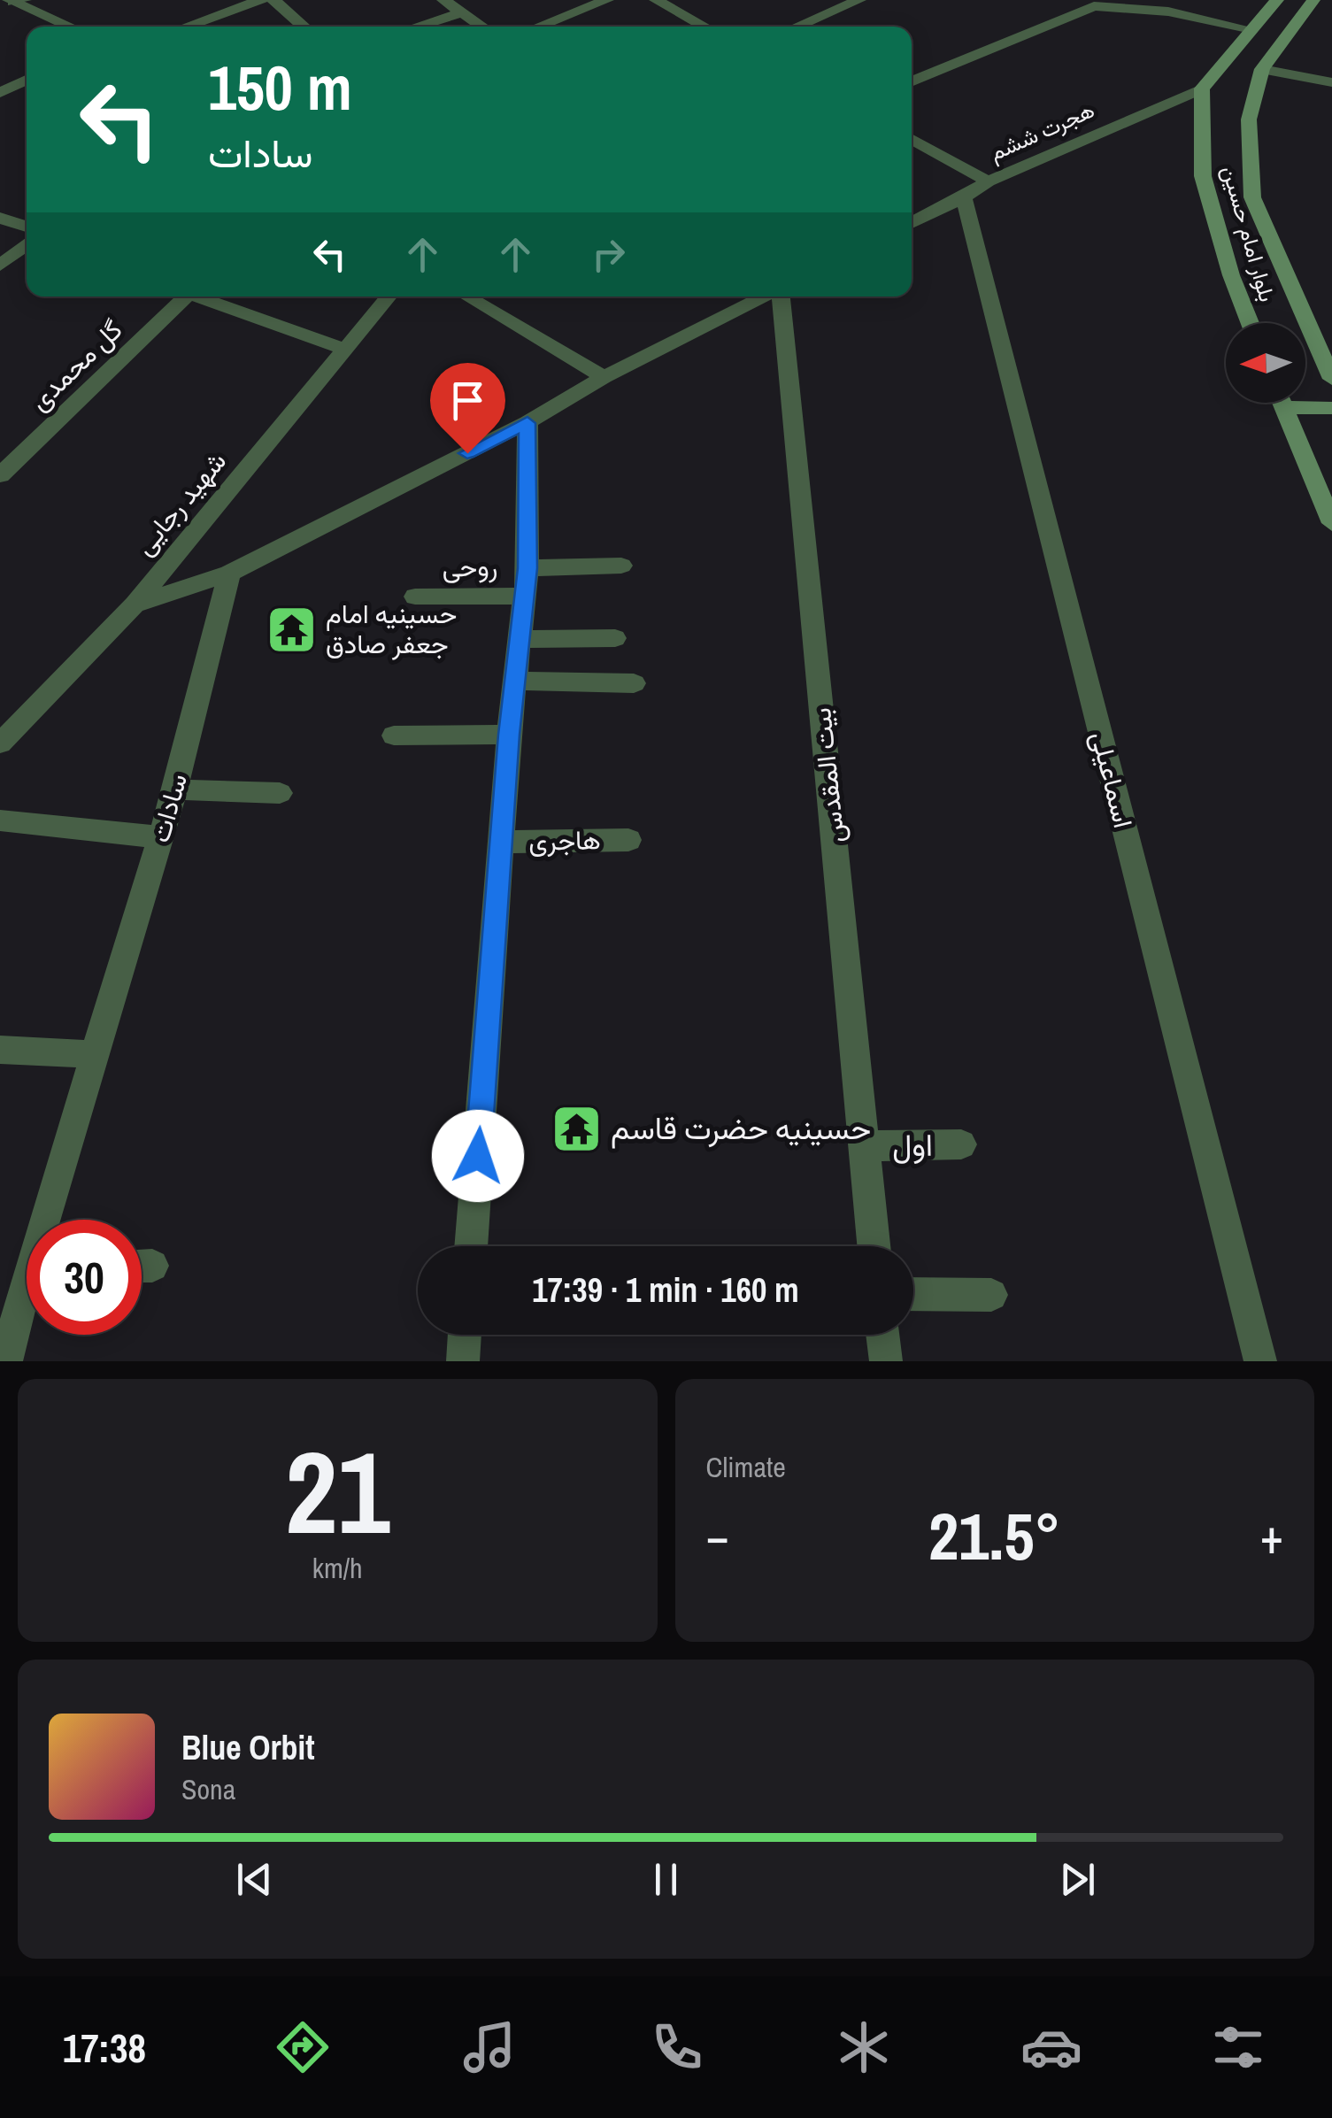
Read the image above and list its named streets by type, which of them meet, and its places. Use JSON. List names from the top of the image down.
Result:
{
  "streets": {
    "main road": ["بلوار امام حسین"],
    "street": [
      "هجرت ششم",
      "گل محمدی",
      "شهید رجایی",
      "روحی",
      "بیت المقدس",
      "اسماعیلی",
      "سادات",
      "هاجری",
      "اول"
    ]
  },
  "crossings": [
    ["هجرت ششم", "بلوار امام حسین"],
    ["هجرت ششم", "اسماعیلی"],
    ["بیت المقدس", "اول"]
  ],
  "places": {
    "temple": ["حسینیه امام جعفر صادق", "حسینیه حضرت قاسم"]
  },
  "north": "left",
  "page": {
    "turn": ["150 m", "سادات"],
    "limit": "30",
    "trip": "17:39 · 1 min · 160 m",
    "tile": [
      ["21", "km/h"],
      "Climate"
    ],
    "heat": ["−", "21.5°", "+"],
    "song": ["Blue Orbit", "Sona"],
    "tabs": "17:38"
  }
}
